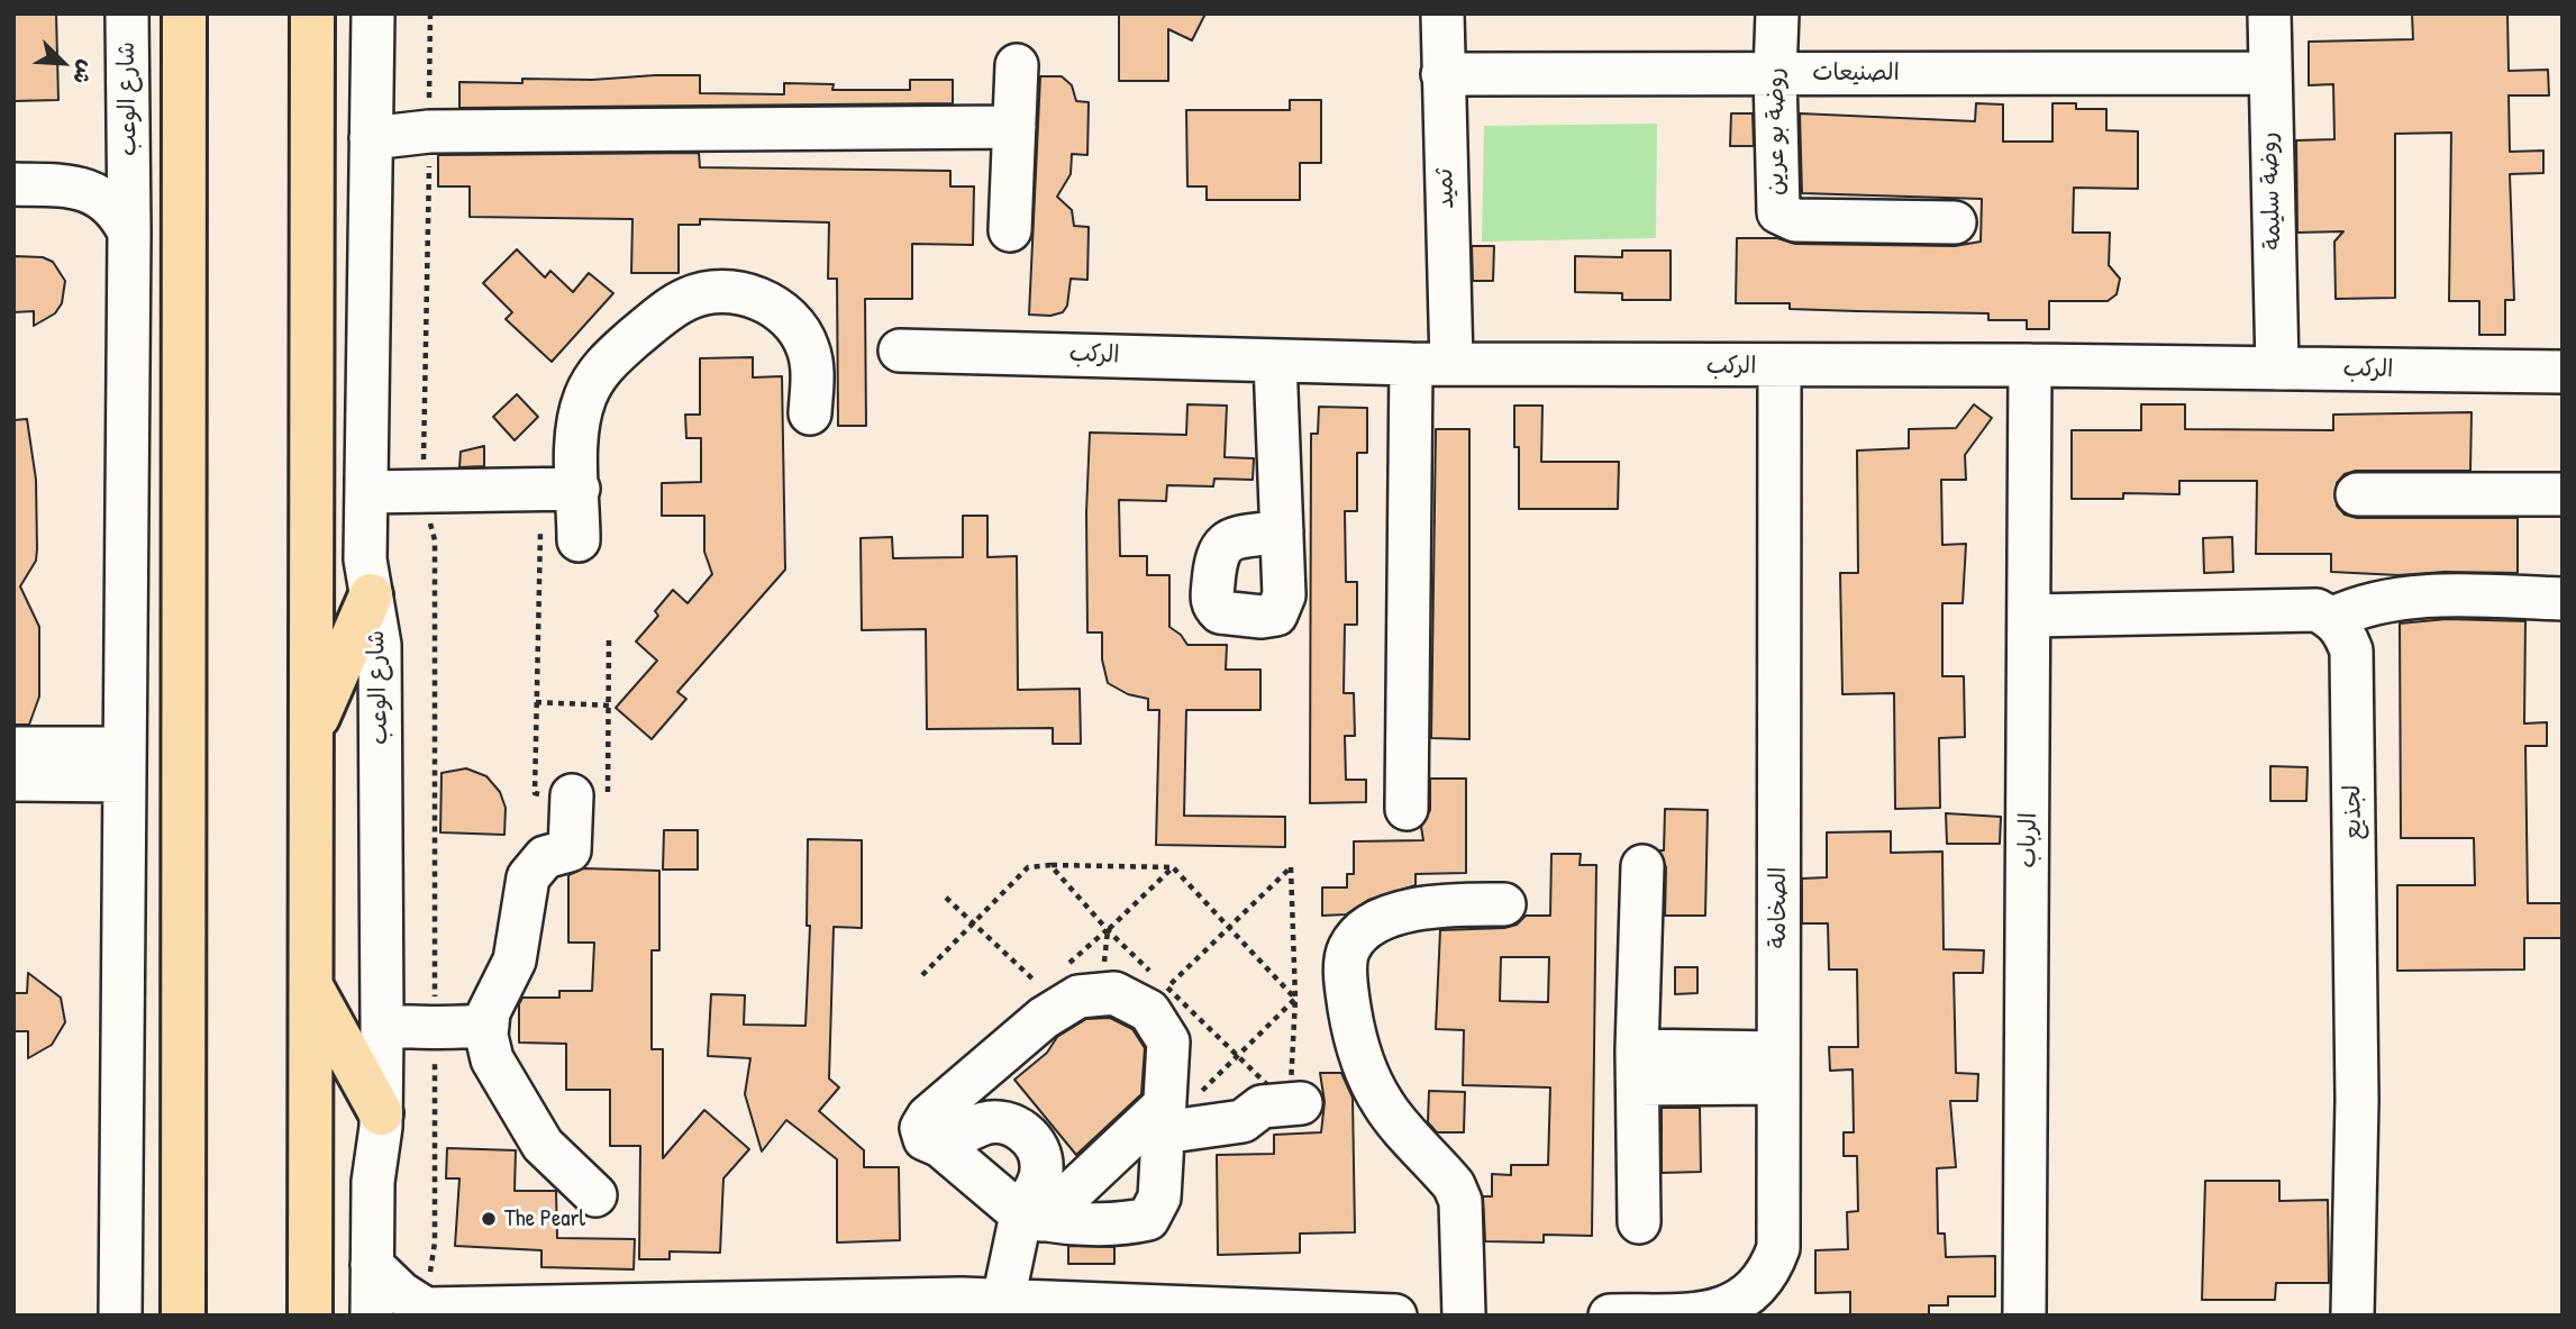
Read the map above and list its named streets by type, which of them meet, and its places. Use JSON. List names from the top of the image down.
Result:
{
  "streets": {
    "street": [
      "الصنيعات",
      "شارع الوعب",
      "روضة بو عرين",
      "ثميد",
      "روضة سليمة",
      "الركب",
      "لجذيع",
      "الرباب",
      "الصخامة"
    ]
  },
  "crossings": [
    ["الصنيعات", "روضة بو عرين"],
    ["الصنيعات", "ثميد"],
    ["الصنيعات", "روضة سليمة"],
    ["ثميد", "الركب"],
    ["روضة سليمة", "الركب"],
    ["الركب", "الرباب"],
    ["الركب", "الصخامة"]
  ],
  "places": ["The Pearl"],
  "north": "bottom right"
}
